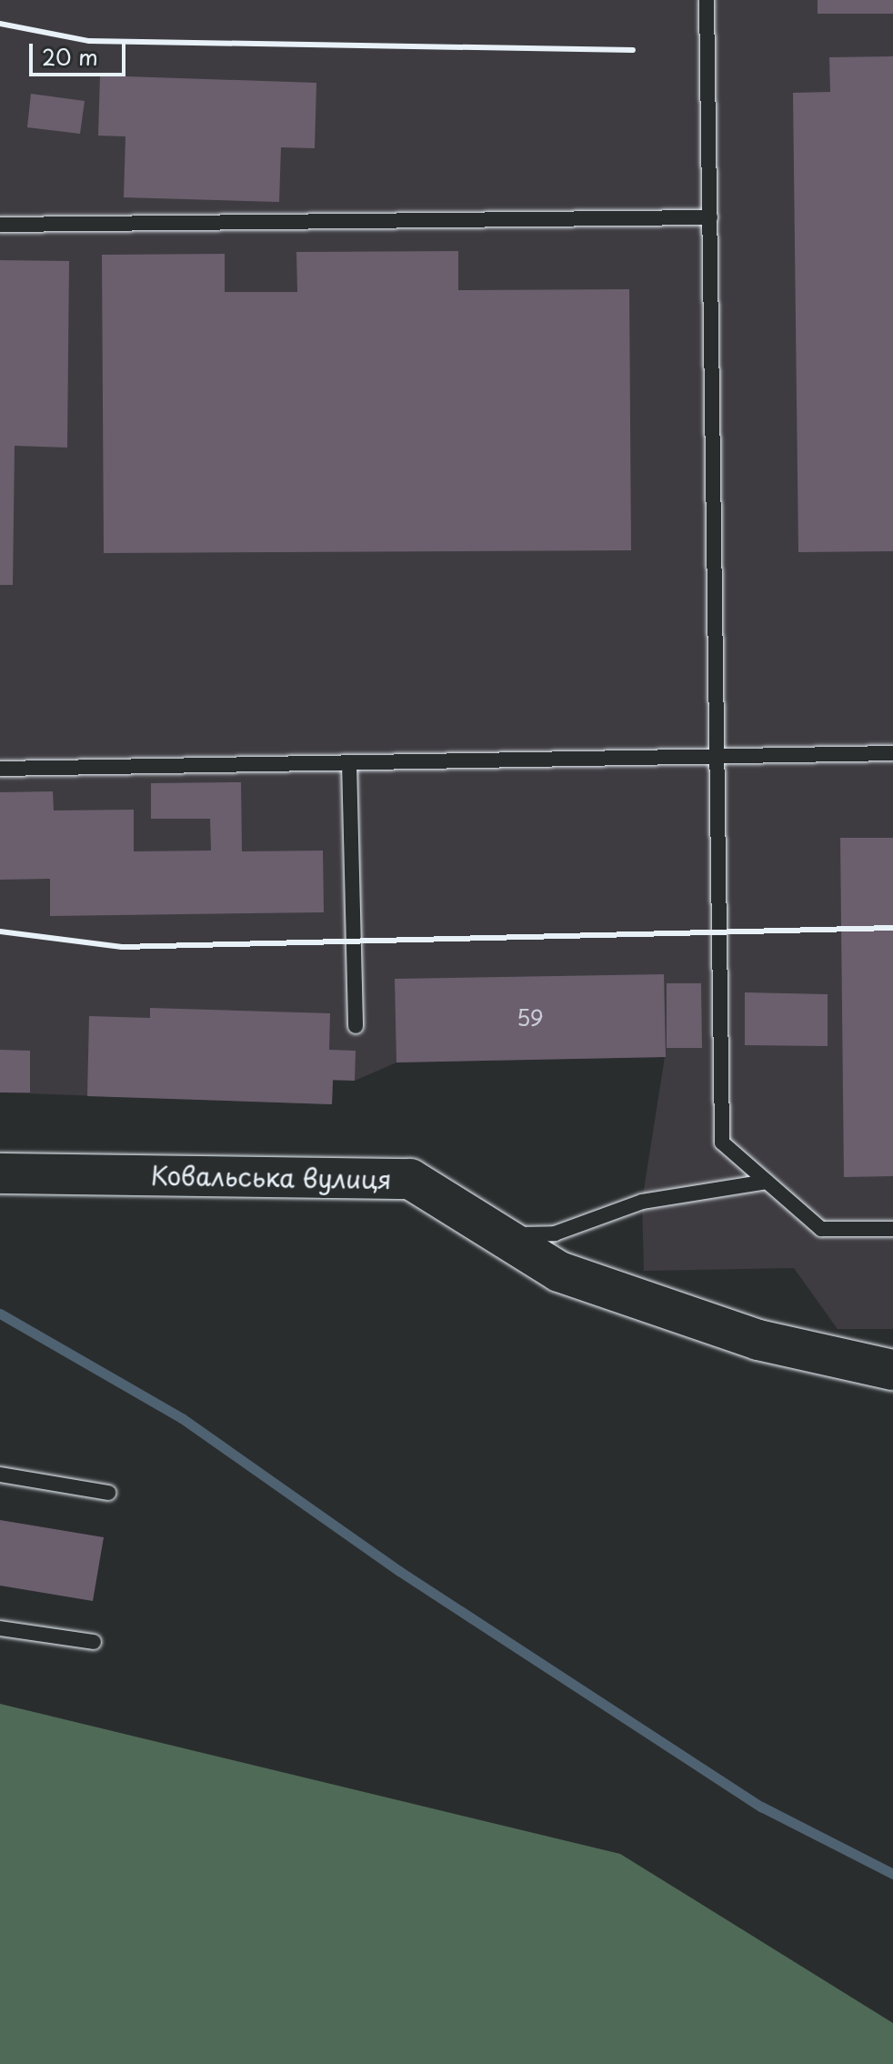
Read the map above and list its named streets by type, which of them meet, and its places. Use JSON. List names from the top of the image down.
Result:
{
  "streets": {
    "street": ["Ковальська вулиця"]
  },
  "house_numbers": ["59"],
  "scale_bar": "20 m"
}
